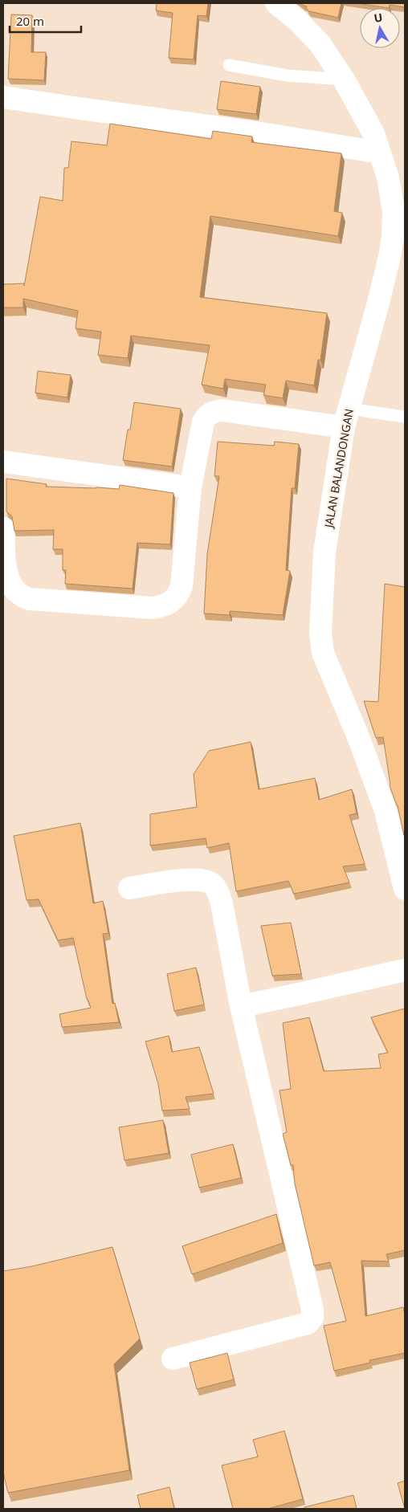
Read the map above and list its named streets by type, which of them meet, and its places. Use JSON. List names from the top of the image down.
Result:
{
  "streets": {
    "street": ["JALAN BALANDONGAN"]
  },
  "scale_bar": "20 m",
  "north": "top"
}
